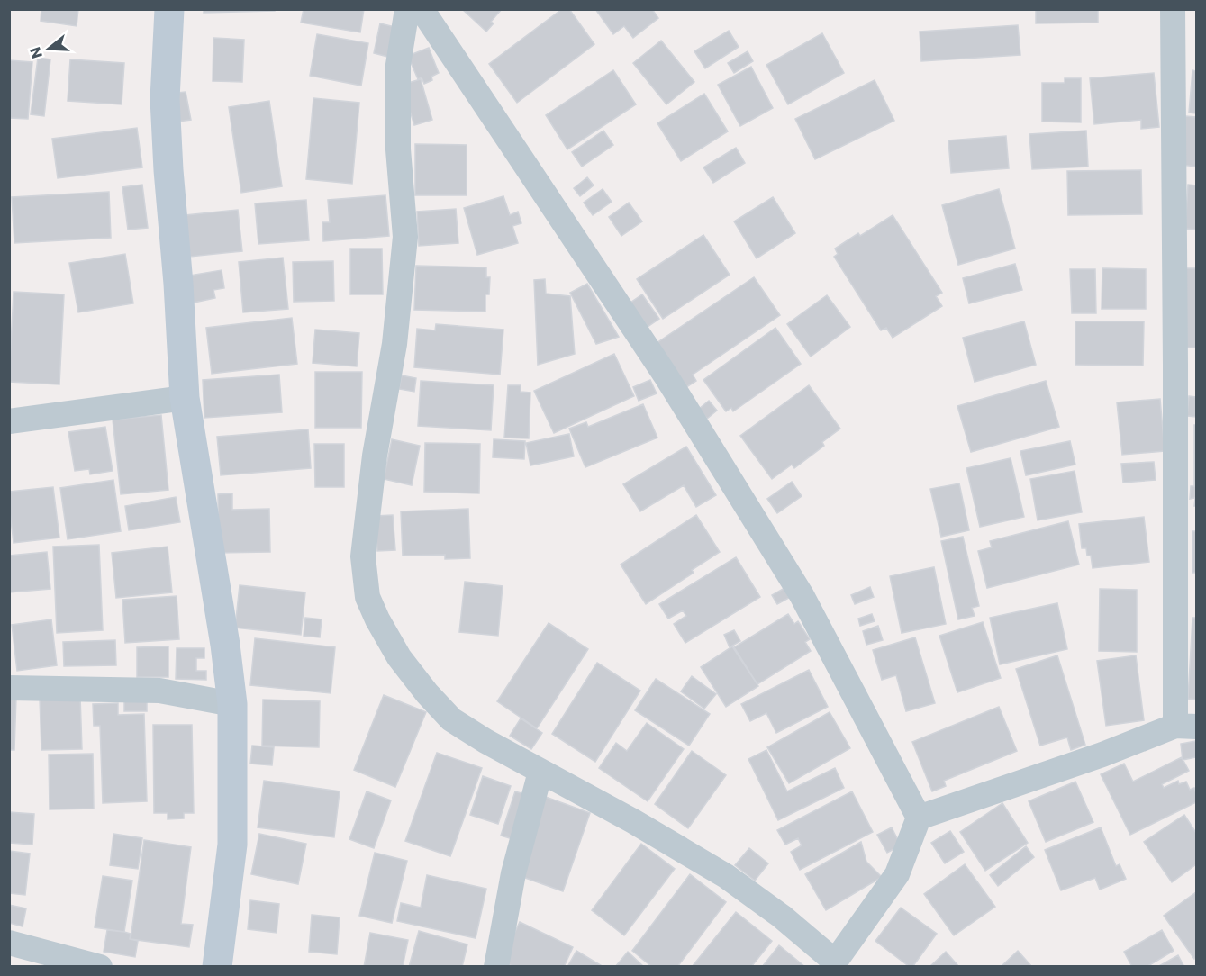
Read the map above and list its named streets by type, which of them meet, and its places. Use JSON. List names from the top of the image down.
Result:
{
  "north": "left"
}
